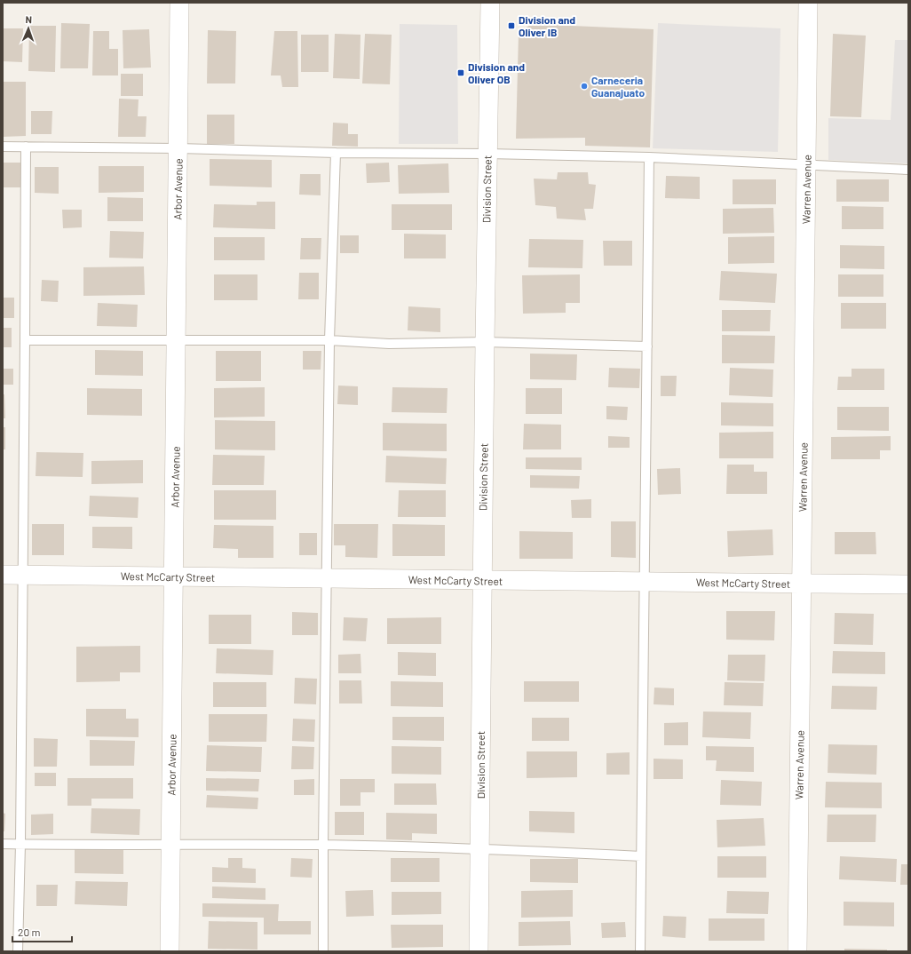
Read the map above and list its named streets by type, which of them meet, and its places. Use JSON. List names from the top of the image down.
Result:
{
  "streets": {
    "street": [
      "Arbor Avenue",
      "Division Street",
      "Warren Avenue",
      "West McCarty Street"
    ]
  },
  "crossings": [
    ["Arbor Avenue", "West McCarty Street"],
    ["Division Street", "West McCarty Street"],
    ["Warren Avenue", "West McCarty Street"]
  ],
  "places": {
    "transit": ["Division and Oliver IB", "Division and Oliver OB"],
    "other": ["Carneceria Guanajuato"]
  },
  "scale_bar": "20 m",
  "north": "top"
}
